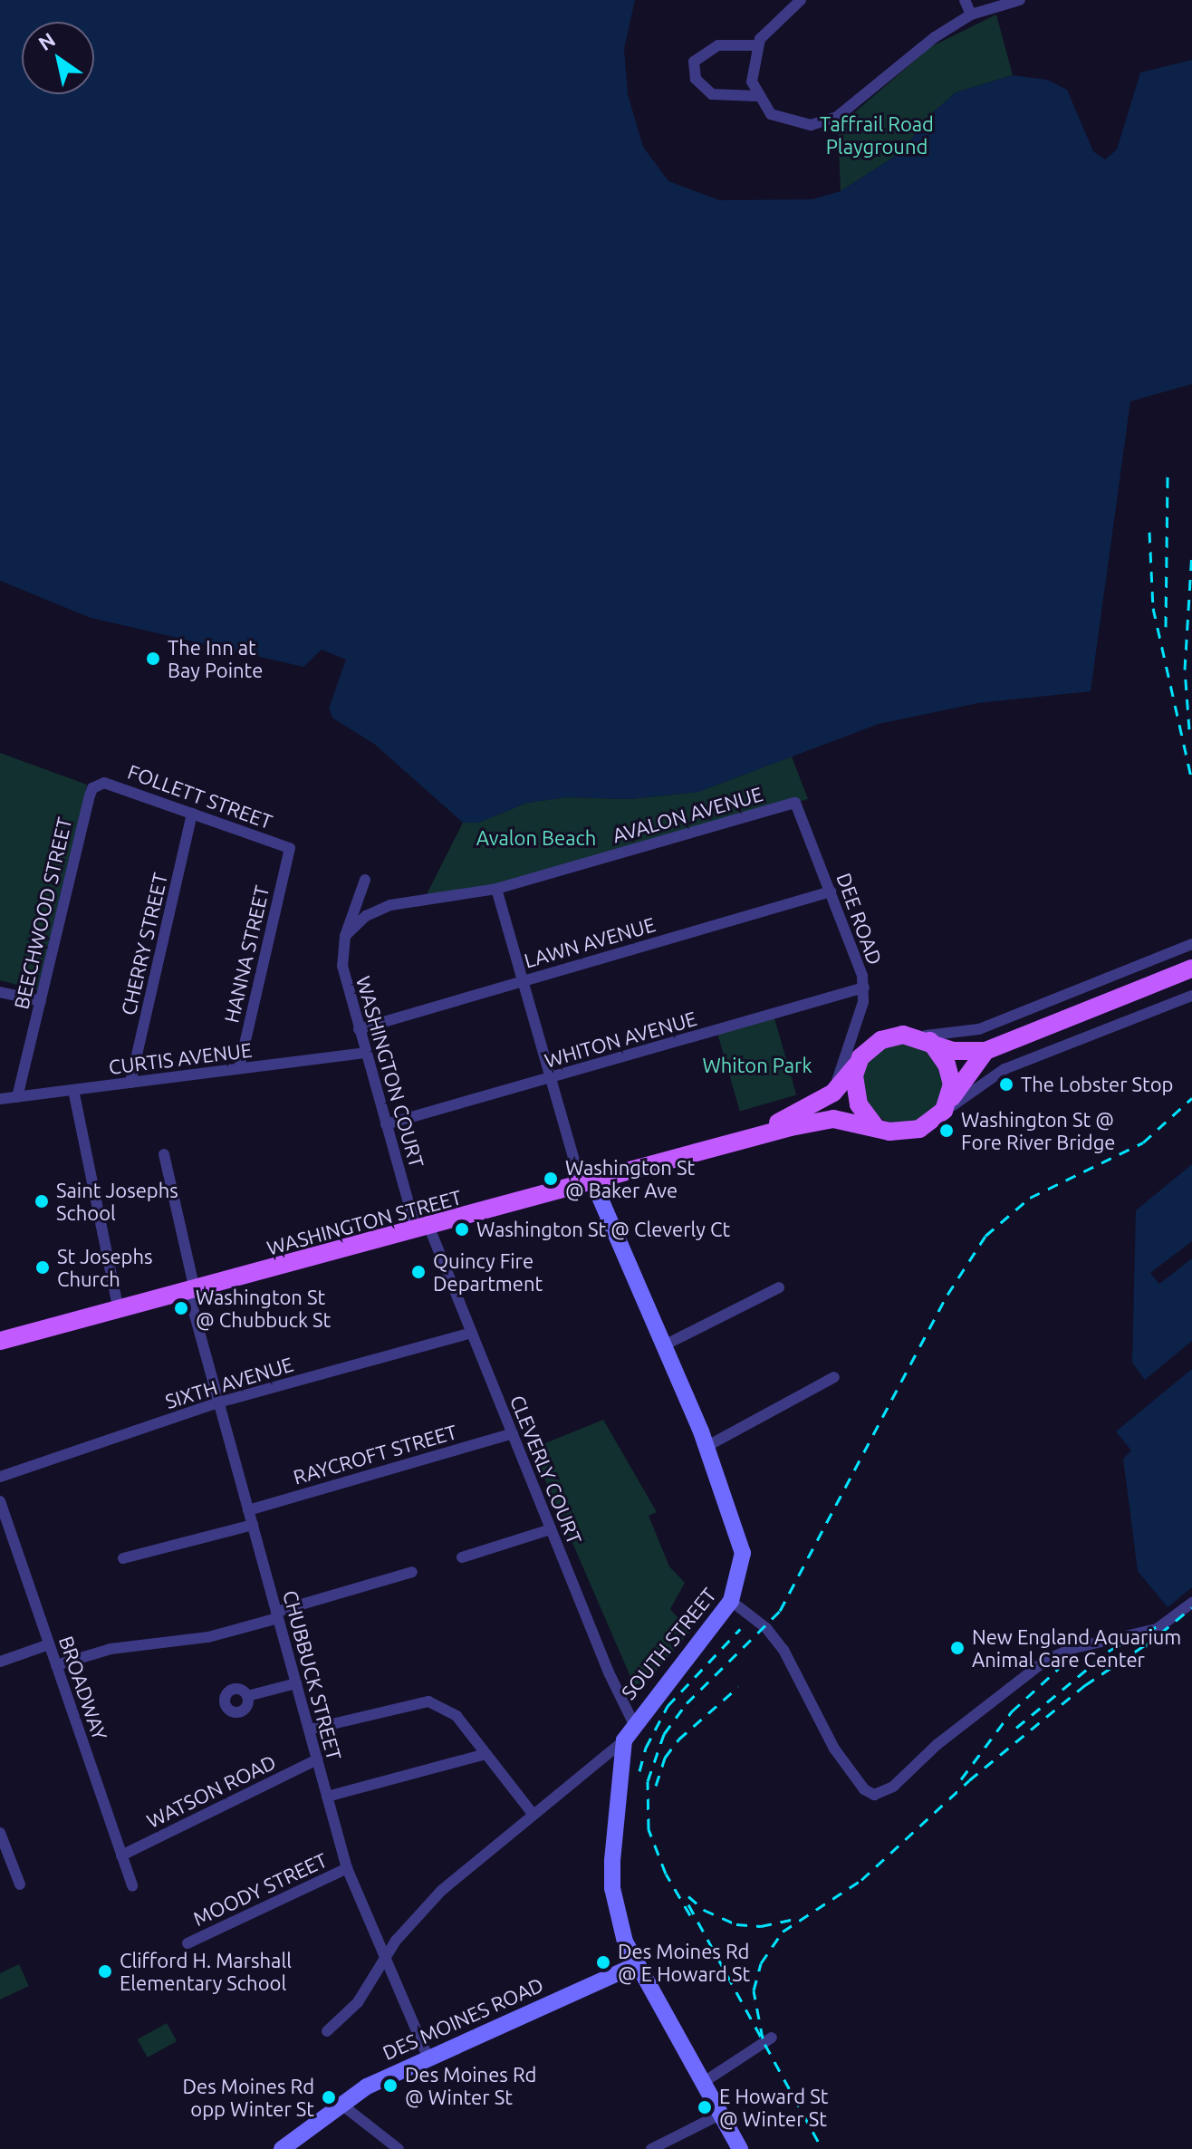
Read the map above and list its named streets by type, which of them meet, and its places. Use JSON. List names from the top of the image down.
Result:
{
  "streets": {
    "main road": ["WASHINGTON STREET", "SOUTH STREET", "DES MOINES ROAD"],
    "street": [
      "FOLLETT STREET",
      "AVALON AVENUE",
      "BEECHWOOD STREET",
      "DEE ROAD",
      "LAWN AVENUE",
      "CHERRY STREET",
      "HANNA STREET",
      "WHITON AVENUE",
      "CURTIS AVENUE",
      "WASHINGTON COURT",
      "SIXTH AVENUE",
      "RAYCROFT STREET",
      "CLEVERLY COURT",
      "CHUBBUCK STREET",
      "BROADWAY",
      "WATSON ROAD",
      "MOODY STREET"
    ]
  },
  "crossings": [
    ["FOLLETT STREET", "BEECHWOOD STREET"],
    ["FOLLETT STREET", "CHERRY STREET"],
    ["FOLLETT STREET", "HANNA STREET"],
    ["AVALON AVENUE", "DEE ROAD"],
    ["AVALON AVENUE", "WASHINGTON COURT"],
    ["BEECHWOOD STREET", "CURTIS AVENUE"],
    ["DEE ROAD", "LAWN AVENUE"],
    ["DEE ROAD", "WHITON AVENUE"],
    ["DEE ROAD", "WASHINGTON STREET"],
    ["LAWN AVENUE", "WASHINGTON COURT"],
    ["CHERRY STREET", "CURTIS AVENUE"],
    ["HANNA STREET", "CURTIS AVENUE"],
    ["WHITON AVENUE", "WASHINGTON COURT"],
    ["CURTIS AVENUE", "WASHINGTON COURT"],
    ["WASHINGTON COURT", "WASHINGTON STREET"],
    ["WASHINGTON COURT", "CLEVERLY COURT"],
    ["WASHINGTON STREET", "CLEVERLY COURT"],
    ["WASHINGTON STREET", "SOUTH STREET"],
    ["WASHINGTON STREET", "CHUBBUCK STREET"],
    ["SIXTH AVENUE", "CLEVERLY COURT"],
    ["SIXTH AVENUE", "CHUBBUCK STREET"],
    ["RAYCROFT STREET", "CLEVERLY COURT"],
    ["RAYCROFT STREET", "CHUBBUCK STREET"],
    ["CLEVERLY COURT", "SOUTH STREET"],
    ["SOUTH STREET", "CHUBBUCK STREET"],
    ["CHUBBUCK STREET", "WATSON ROAD"],
    ["CHUBBUCK STREET", "MOODY STREET"],
    ["CHUBBUCK STREET", "DES MOINES ROAD"],
    ["BROADWAY", "WATSON ROAD"]
  ],
  "parks": ["Taffrail Road Playground", "Avalon Beach", "Whiton Park"],
  "places": [
    "The Inn at Bay Pointe",
    "The Lobster Stop",
    "Washington St @ Fore River Bridge",
    "Washington St @ Baker Ave",
    "Saint Josephs School",
    "Washington St @ Cleverly Ct",
    "St Josephs Church",
    "Quincy Fire Department",
    "Washington St @ Chubbuck St",
    "New England Aquarium Animal Care Center",
    "Des Moines Rd @ E Howard St",
    "Clifford H. Marshall Elementary School",
    "Des Moines Rd @ Winter St",
    "Des Moines Rd opp Winter St",
    "E Howard St @ Winter St"
  ],
  "north": "top left"
}
